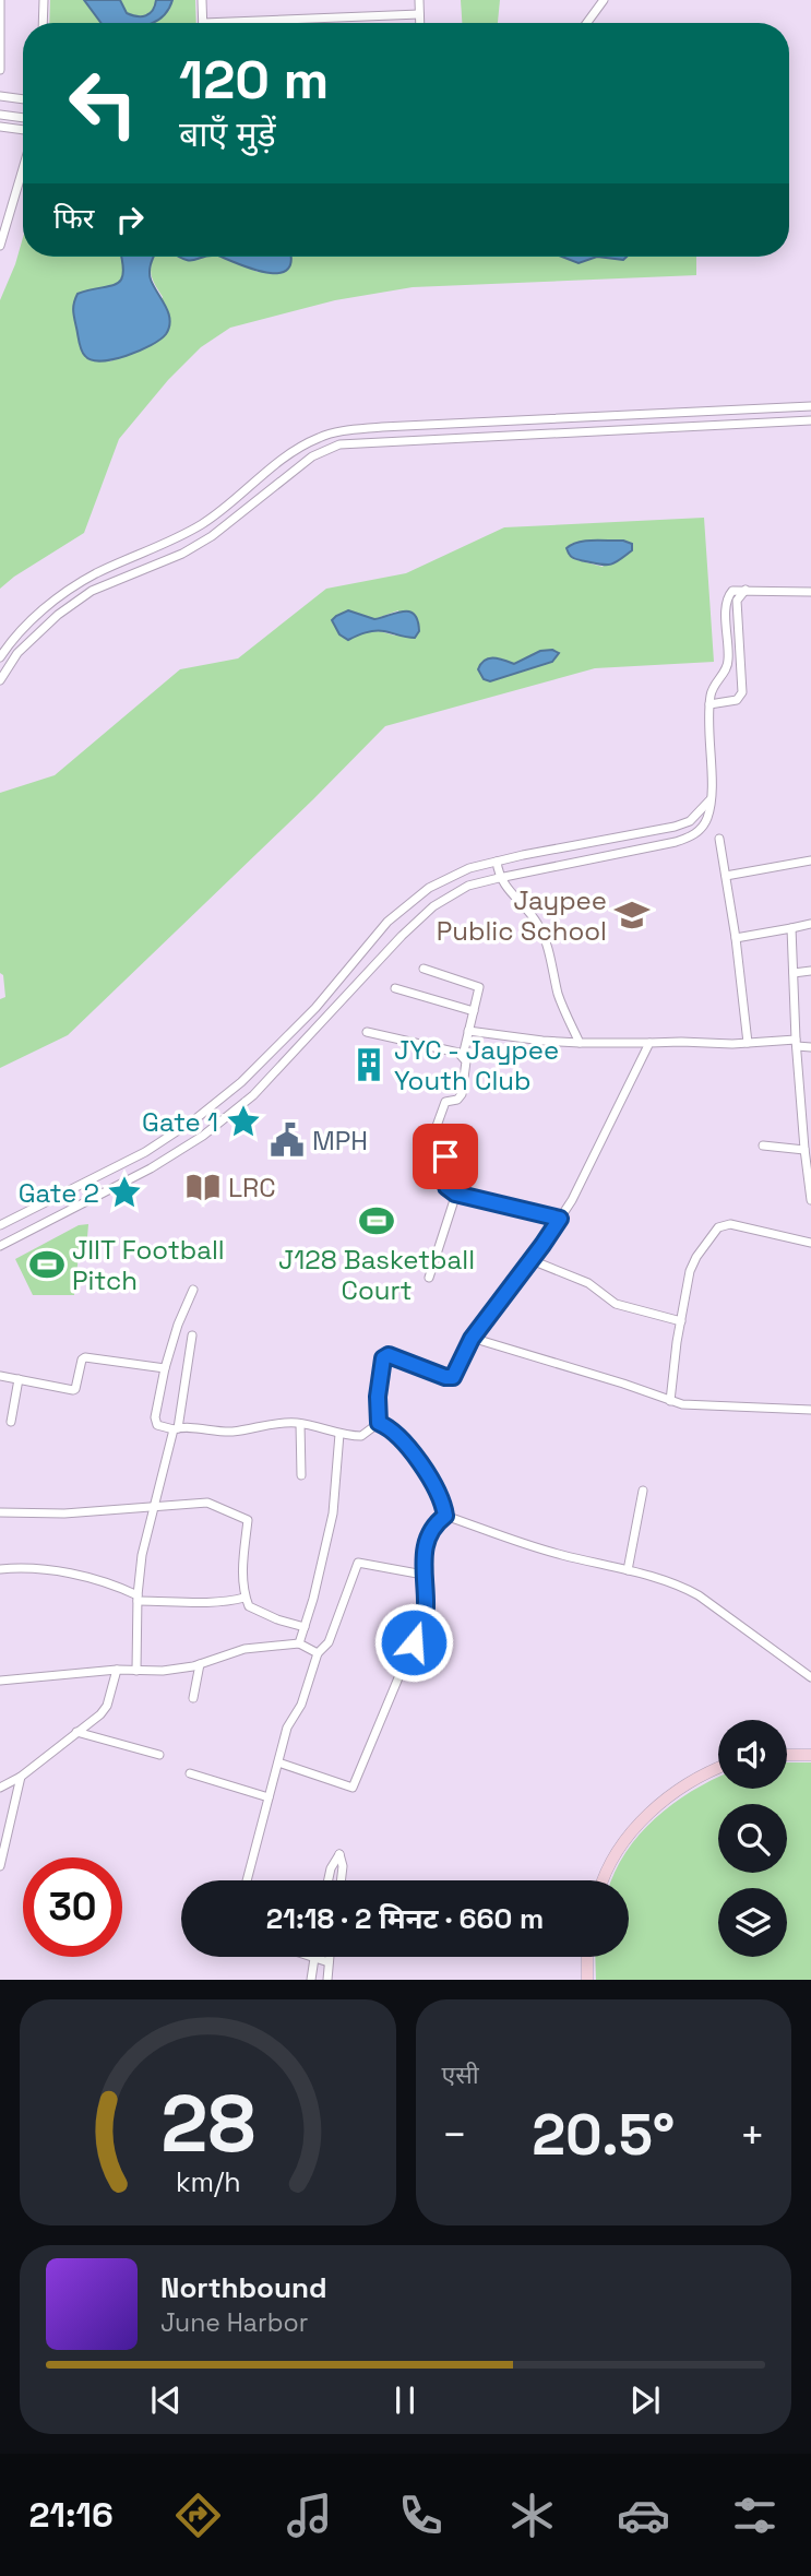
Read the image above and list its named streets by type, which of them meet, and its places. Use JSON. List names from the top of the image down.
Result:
{
  "places": {
    "school or university": ["Jaypee Public School"],
    "building": ["JYC - Jaypee Youth Club"],
    "place": ["Gate 1", "Gate 2"],
    "public building": ["MPH"],
    "library": ["LRC"],
    "sports": ["J128 Basketball Court", "JIIT Football Pitch"]
  },
  "page": {
    "turn": ["120 m", "बाएँ मुड़ें"],
    "then": "फिर",
    "limit": "30",
    "trip": "21:18 · 2 मिनट · 660 m",
    "tile": "एसी",
    "heat": ["−", "20.5°", "+"],
    "song": ["Northbound", "June Harbor"],
    "tabs": "21:16",
    "gauge": ["28", "km/h"]
  }
}
